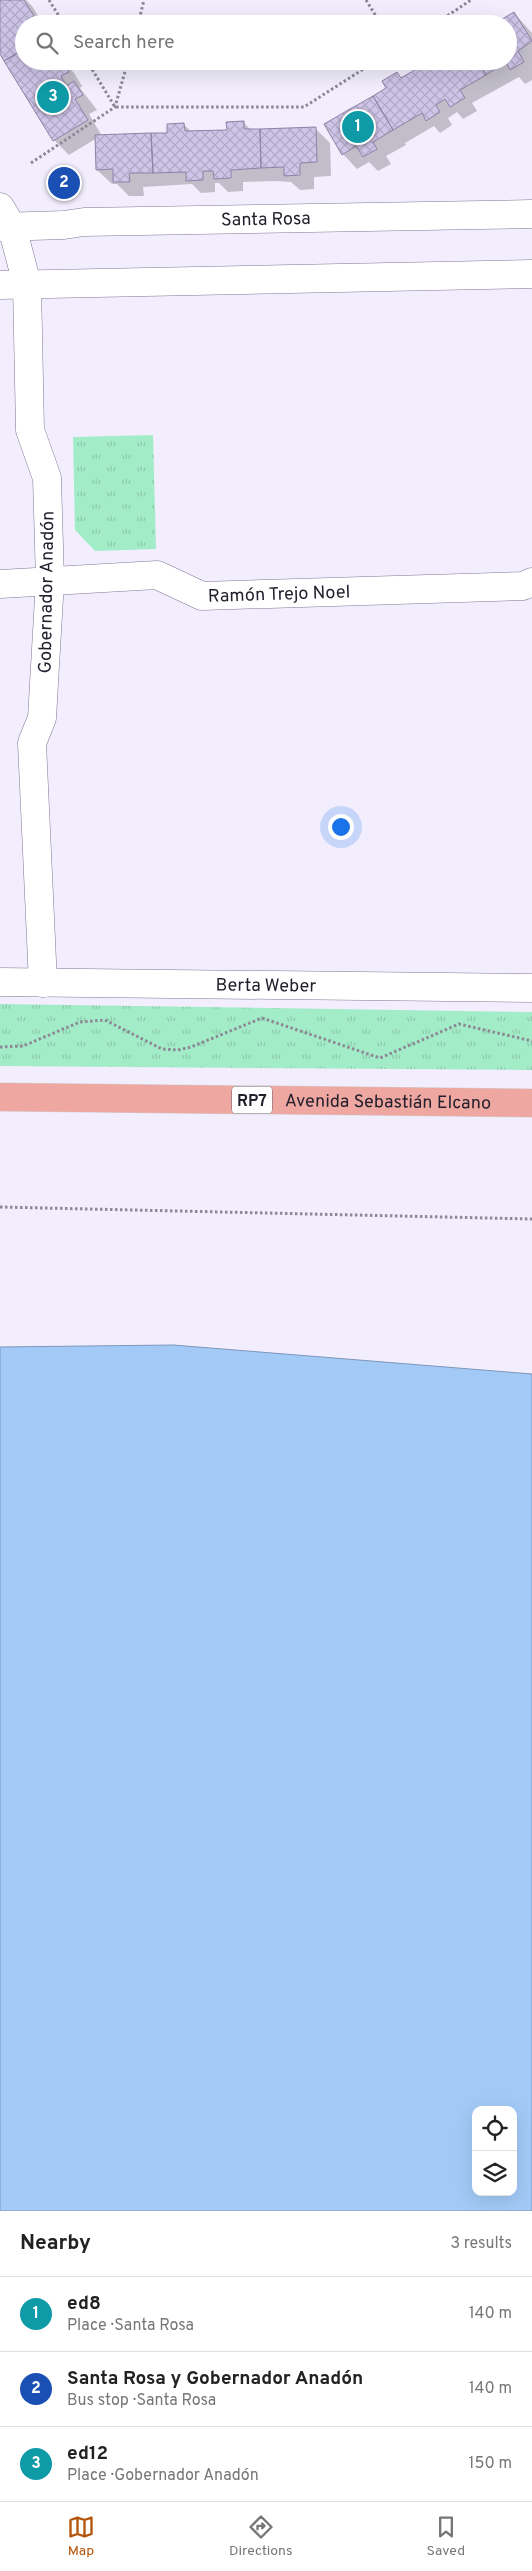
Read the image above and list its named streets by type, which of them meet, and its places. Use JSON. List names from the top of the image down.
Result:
{
  "streets": {
    "main road": ["RP7", "Avenida Sebastián Elcano"],
    "street": [
      "Santa Rosa",
      "Gobernador Anadón",
      "Ramón Trejo Noel",
      "Berta Weber"
    ]
  },
  "crossings": [
    ["Santa Rosa", "Gobernador Anadón"],
    ["Gobernador Anadón", "Ramón Trejo Noel"],
    ["Gobernador Anadón", "Berta Weber"]
  ],
  "page": {
    "search": "Search here",
    "pins": ["3", "1", "2"],
    "heading": ["Nearby", "3 results"],
    "list": [
      {
        "mark": "1",
        "name": "ed8",
        "note": "Place · Santa Rosa",
        "value": "140 m"
      },
      {
        "mark": "2",
        "name": "Santa Rosa y Gobernador Anadón",
        "note": "Bus stop · Santa Rosa",
        "value": "140 m"
      },
      {
        "mark": "3",
        "name": "ed12",
        "note": "Place · Gobernador Anadón",
        "value": "150 m"
      }
    ],
    "nav": ["Map", "Directions", "Saved"]
  }
}
